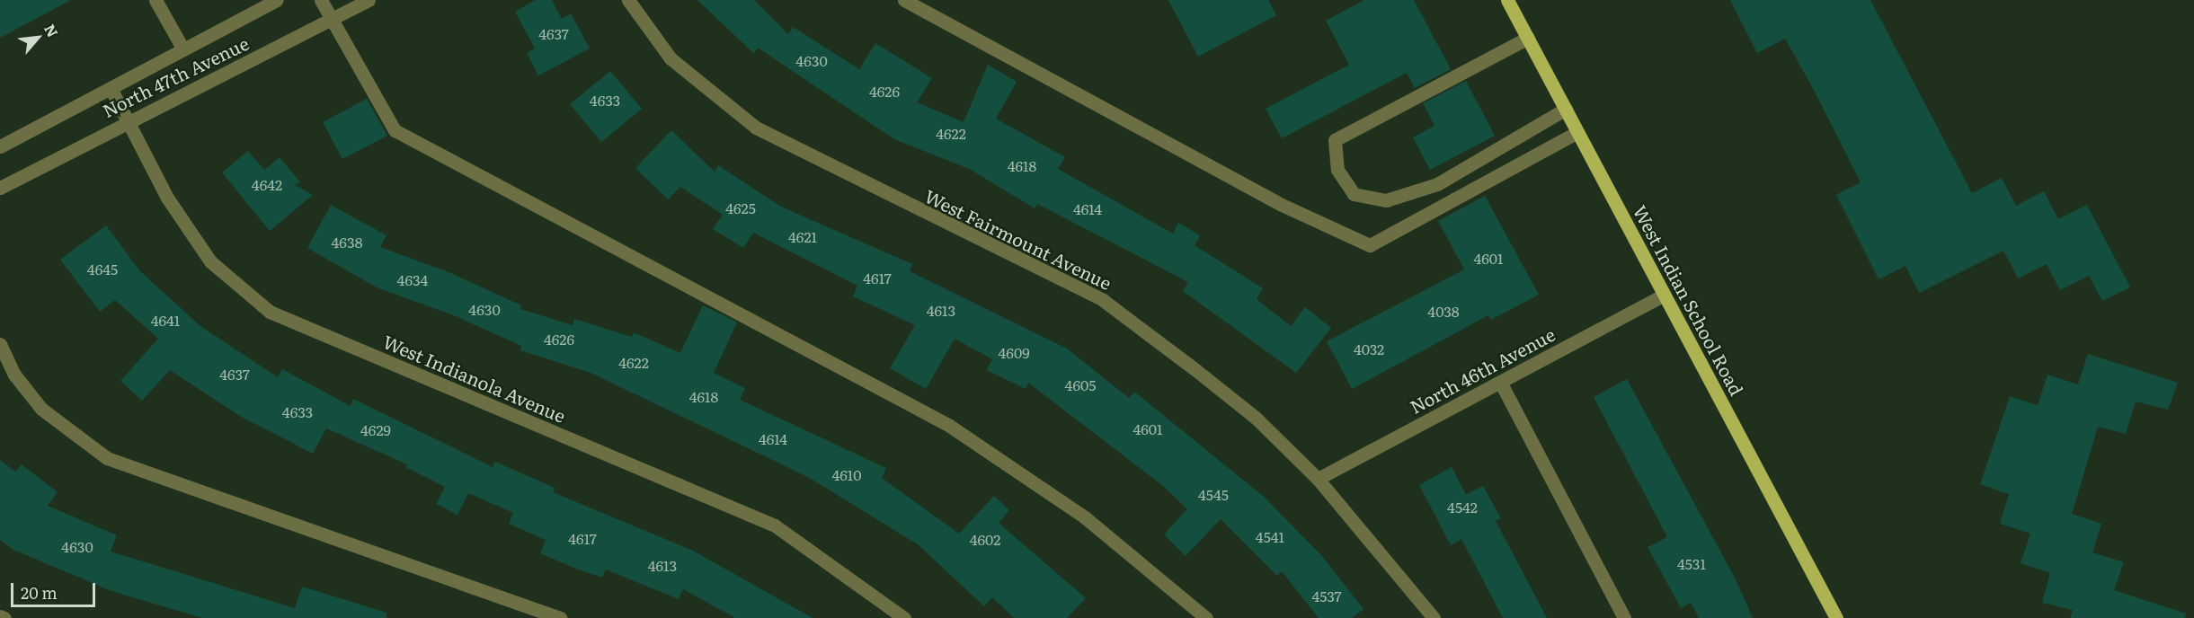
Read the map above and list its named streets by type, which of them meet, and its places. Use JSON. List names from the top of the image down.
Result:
{
  "streets": {
    "main road": ["West Indian School Road"],
    "street": [
      "North 47th Avenue",
      "West Fairmount Avenue",
      "North 46th Avenue",
      "West Indianola Avenue"
    ]
  },
  "crossings": [
    ["North 47th Avenue", "West Indianola Avenue"],
    ["West Fairmount Avenue", "North 46th Avenue"],
    ["West Indian School Road", "North 46th Avenue"]
  ],
  "house_numbers": [
    "4637",
    "4630",
    "4626",
    "4633",
    "4622",
    "4618",
    "4642",
    "4625",
    "4614",
    "4621",
    "4638",
    "4601",
    "4645",
    "4617",
    "4634",
    "4630",
    "4613",
    "4038",
    "4641",
    "4626",
    "4032",
    "4609",
    "4622",
    "4637",
    "4605",
    "4618",
    "4633",
    "4601",
    "4629",
    "4614",
    "4610",
    "4545",
    "4542",
    "4541",
    "4617",
    "4602",
    "4630",
    "4531",
    "4613",
    "4537"
  ],
  "scale_bar": "20 m",
  "north": "top right"
}
